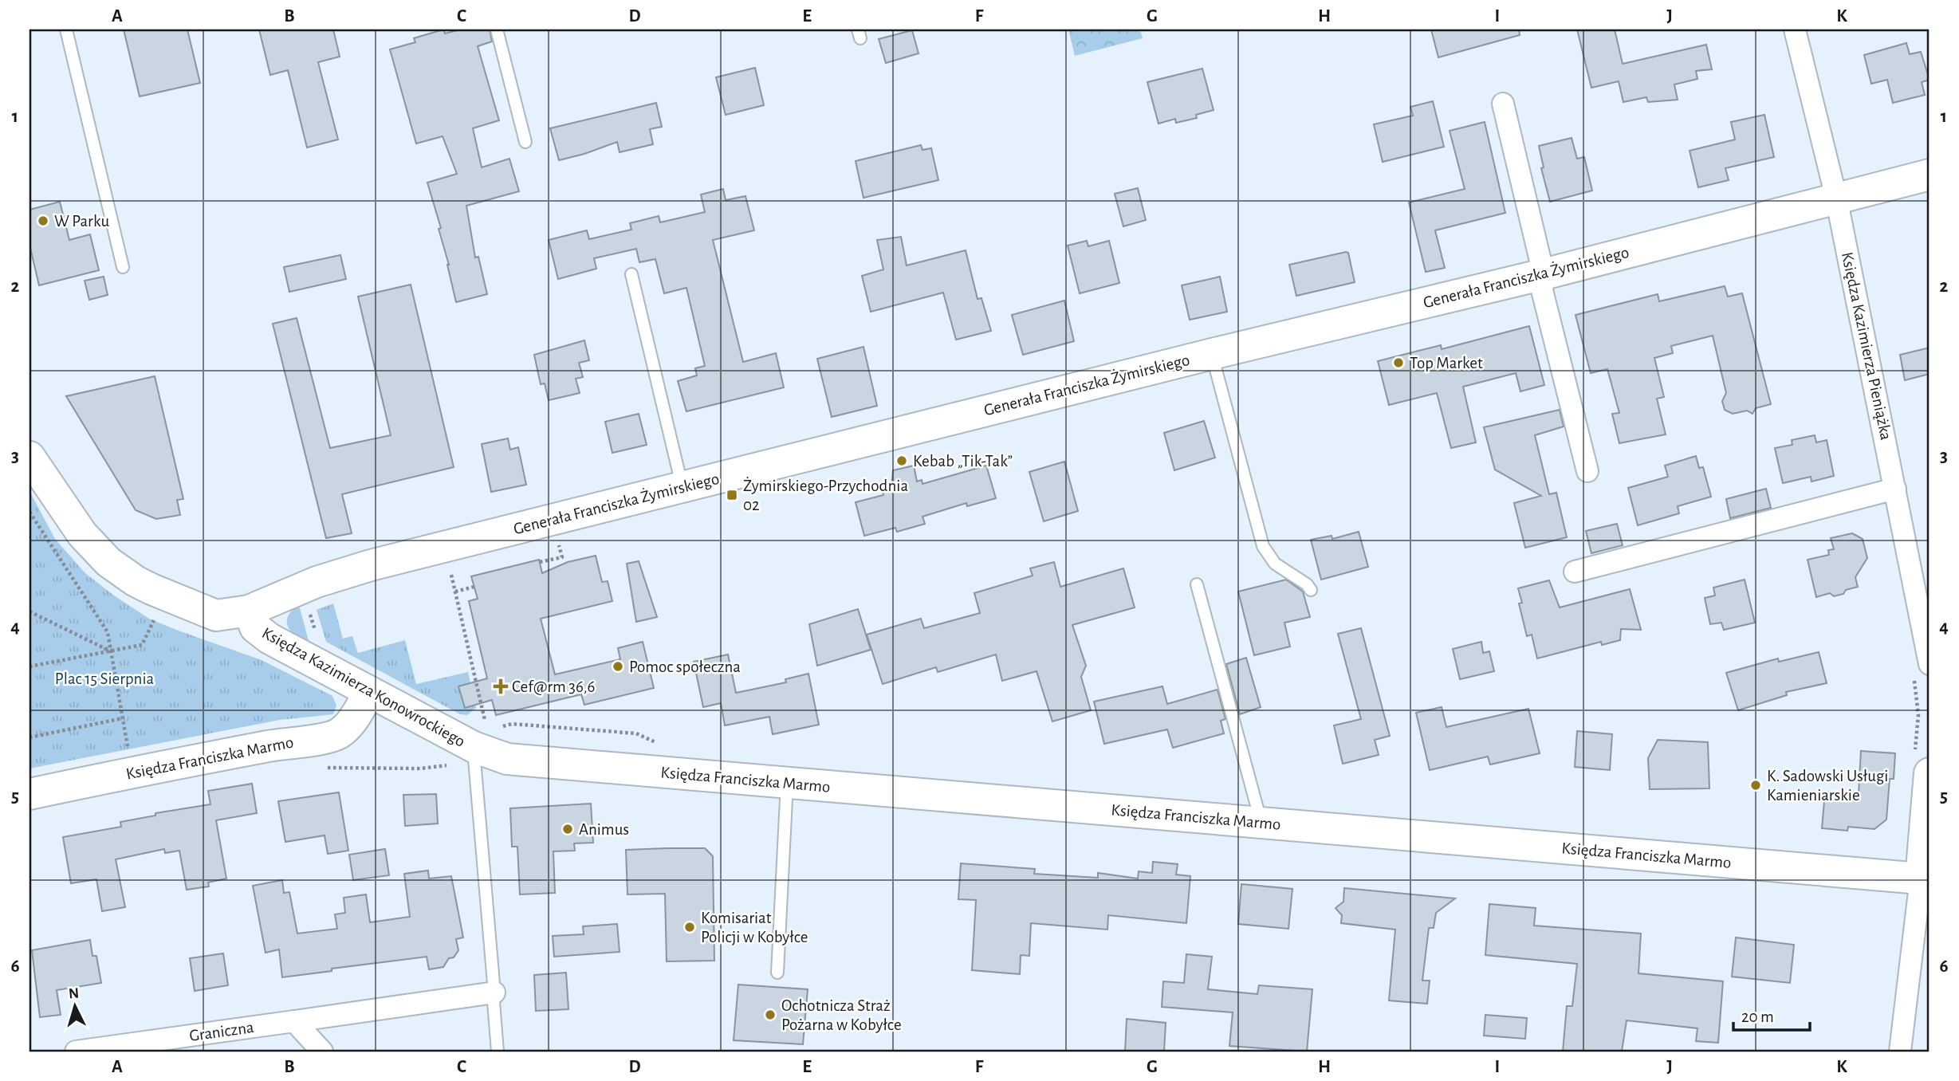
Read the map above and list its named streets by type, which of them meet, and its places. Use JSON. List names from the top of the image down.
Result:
{
  "streets": {
    "street": [
      "Generała Franciszka Żymirskiego",
      "Księdza Kazimierza Pieniążka",
      "Księdza Kazimierza Konowrockiego",
      "Księdza Franciszka Marmo",
      "Graniczna"
    ]
  },
  "crossings": [
    ["Generała Franciszka Żymirskiego", "Księdza Kazimierza Pieniążka"],
    ["Generała Franciszka Żymirskiego", "Księdza Kazimierza Konowrockiego"],
    ["Księdza Kazimierza Konowrockiego", "Księdza Franciszka Marmo"]
  ],
  "parks": ["Plac 15 Sierpnia"],
  "places": {
    "other": [
      "W Parku",
      "Top Market",
      "Kebab „Tik-Tak”",
      "Pomoc społeczna",
      "K. Sadowski Usługi Kamieniarskie",
      "Animus",
      "Komisariat Policji w Kobyłce",
      "Ochotnicza Straż Pożarna w Kobyłce"
    ],
    "transit": ["Żymirskiego-Przychodnia 02"],
    "health": ["Cef@rm 36,6"]
  },
  "scale_bar": "20 m",
  "north": "top",
  "grid": {
    "columns": [
      "A",
      "B",
      "C",
      "D",
      "E",
      "F",
      "G",
      "H",
      "I",
      "J",
      "K"
    ],
    "rows": [
      "1",
      "2",
      "3",
      "4",
      "5",
      "6"
    ]
  }
}
